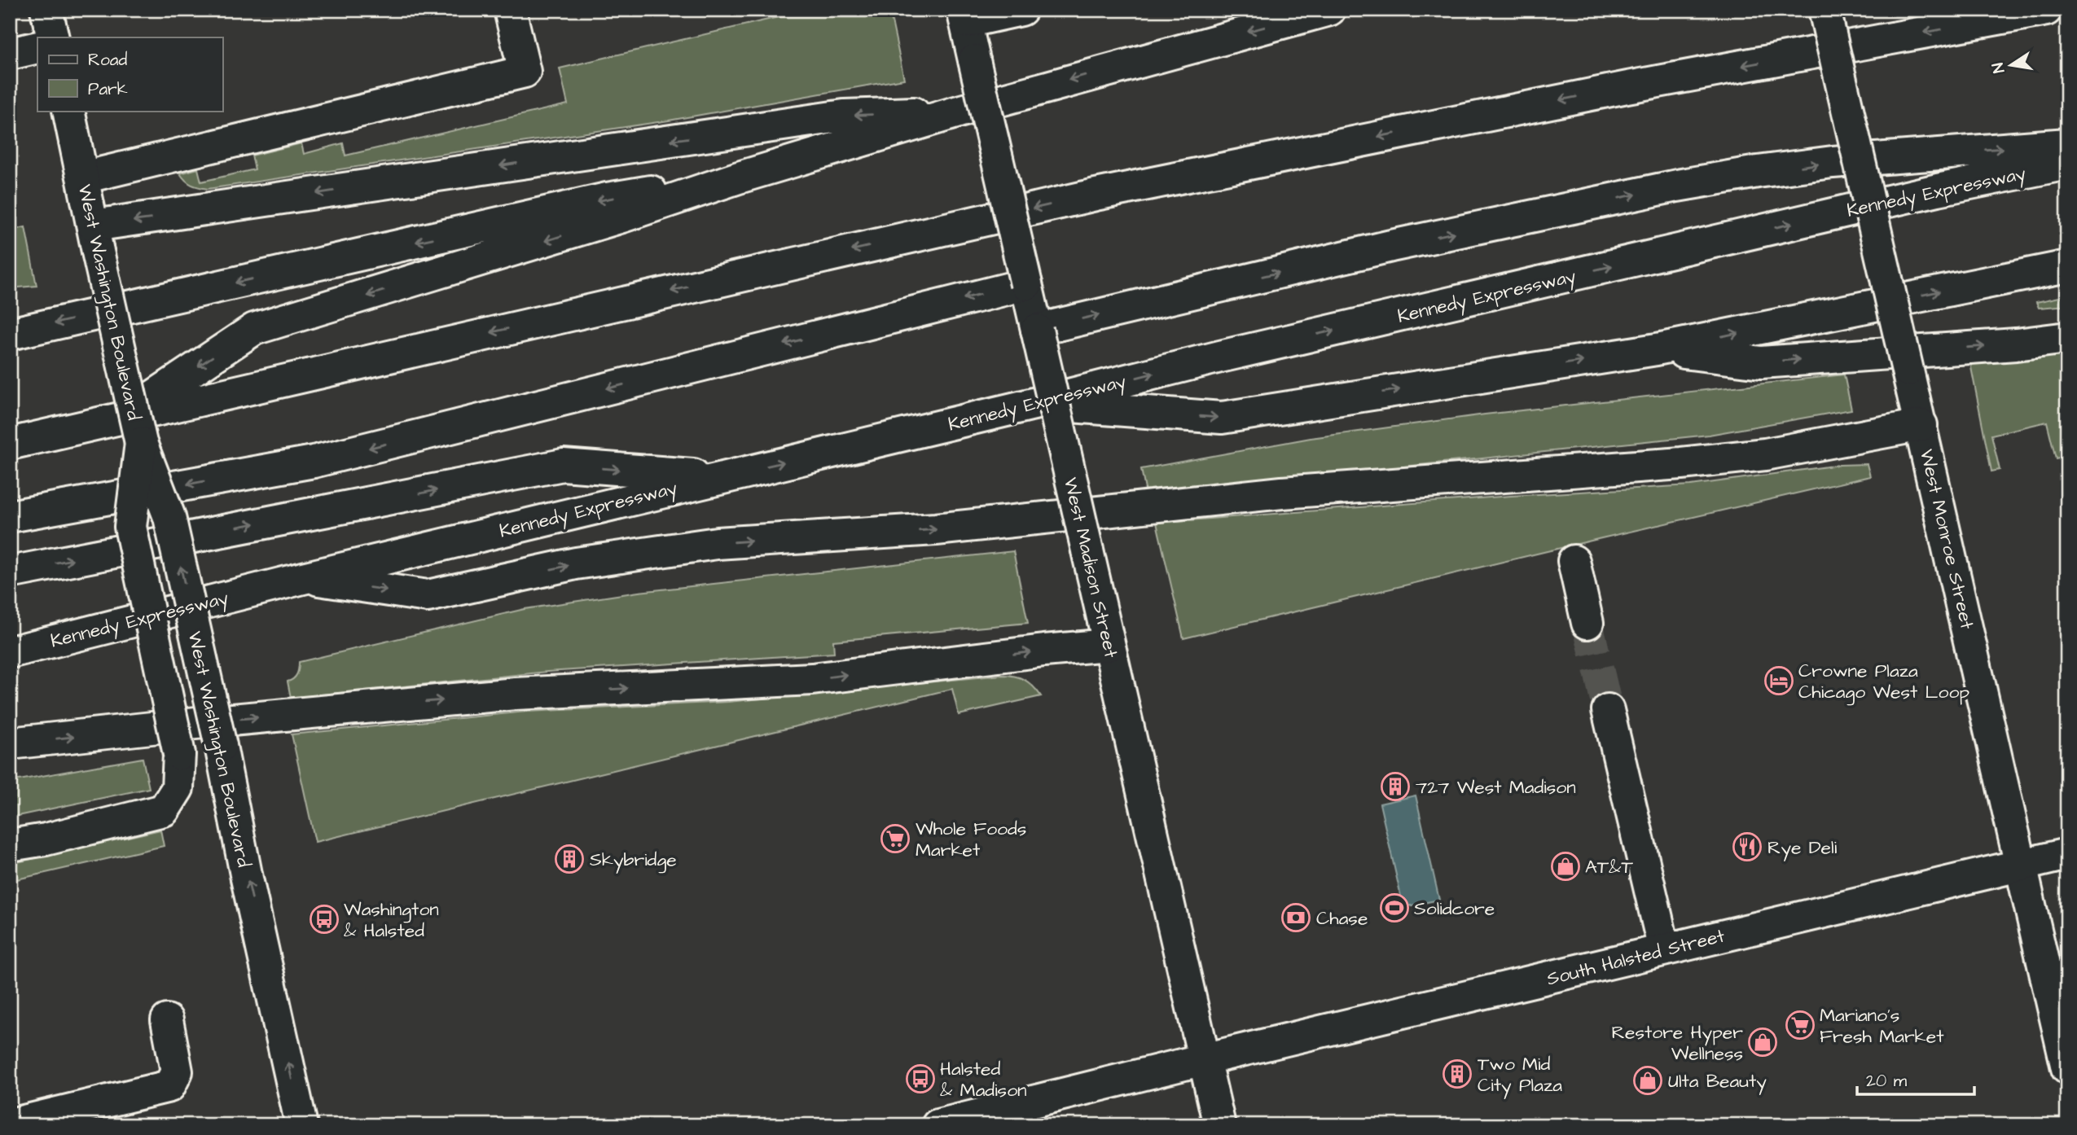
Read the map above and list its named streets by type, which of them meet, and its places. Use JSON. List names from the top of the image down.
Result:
{
  "streets": {
    "main road": [
      "Kennedy Expressway",
      "West Washington Boulevard",
      "West Monroe Street",
      "West Madison Street",
      "South Halsted Street"
    ]
  },
  "crossings": [
    ["West Monroe Street", "South Halsted Street"],
    ["West Madison Street", "South Halsted Street"]
  ],
  "one_way": ["West Washington Boulevard"],
  "places": {
    "hotel": ["Crowne Plaza Chicago West Loop"],
    "building": ["727 West Madison", "Skybridge", "Two Mid City Plaza"],
    "supermarket": ["Whole Foods Market", "Mariano's Fresh Market"],
    "restaurant": ["Rye Deli"],
    "shop": ["AT&T", "Restore Hyper Wellness", "Ulta Beauty"],
    "sports": ["Solidcore"],
    "bank": ["Chase"],
    "bus stop": ["Washington & Halsted", "Halsted & Madison"]
  },
  "legend": ["Road", "Park"],
  "scale_bar": "20 m",
  "north": "left"
}
